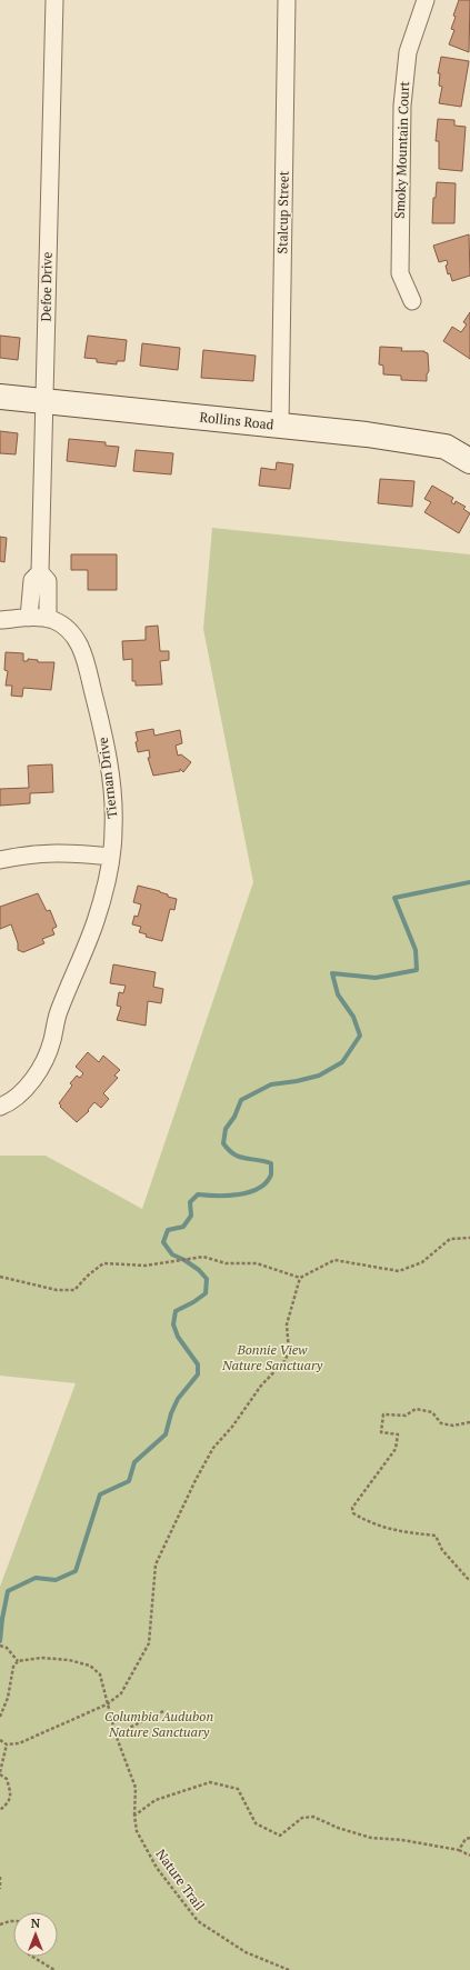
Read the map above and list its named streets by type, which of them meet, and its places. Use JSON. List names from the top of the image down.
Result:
{
  "streets": {
    "street": [
      "Smoky Mountain Court",
      "Stalcup Street",
      "Defoe Drive",
      "Rollins Road",
      "Tiernan Drive"
    ],
    "path": ["Nature Trail"]
  },
  "crossings": [
    ["Stalcup Street", "Rollins Road"],
    ["Defoe Drive", "Rollins Road"],
    ["Defoe Drive", "Tiernan Drive"]
  ],
  "parks": ["Bonnie View Nature Sanctuary", "Columbia Audubon Nature Sanctuary"],
  "north": "top"
}
